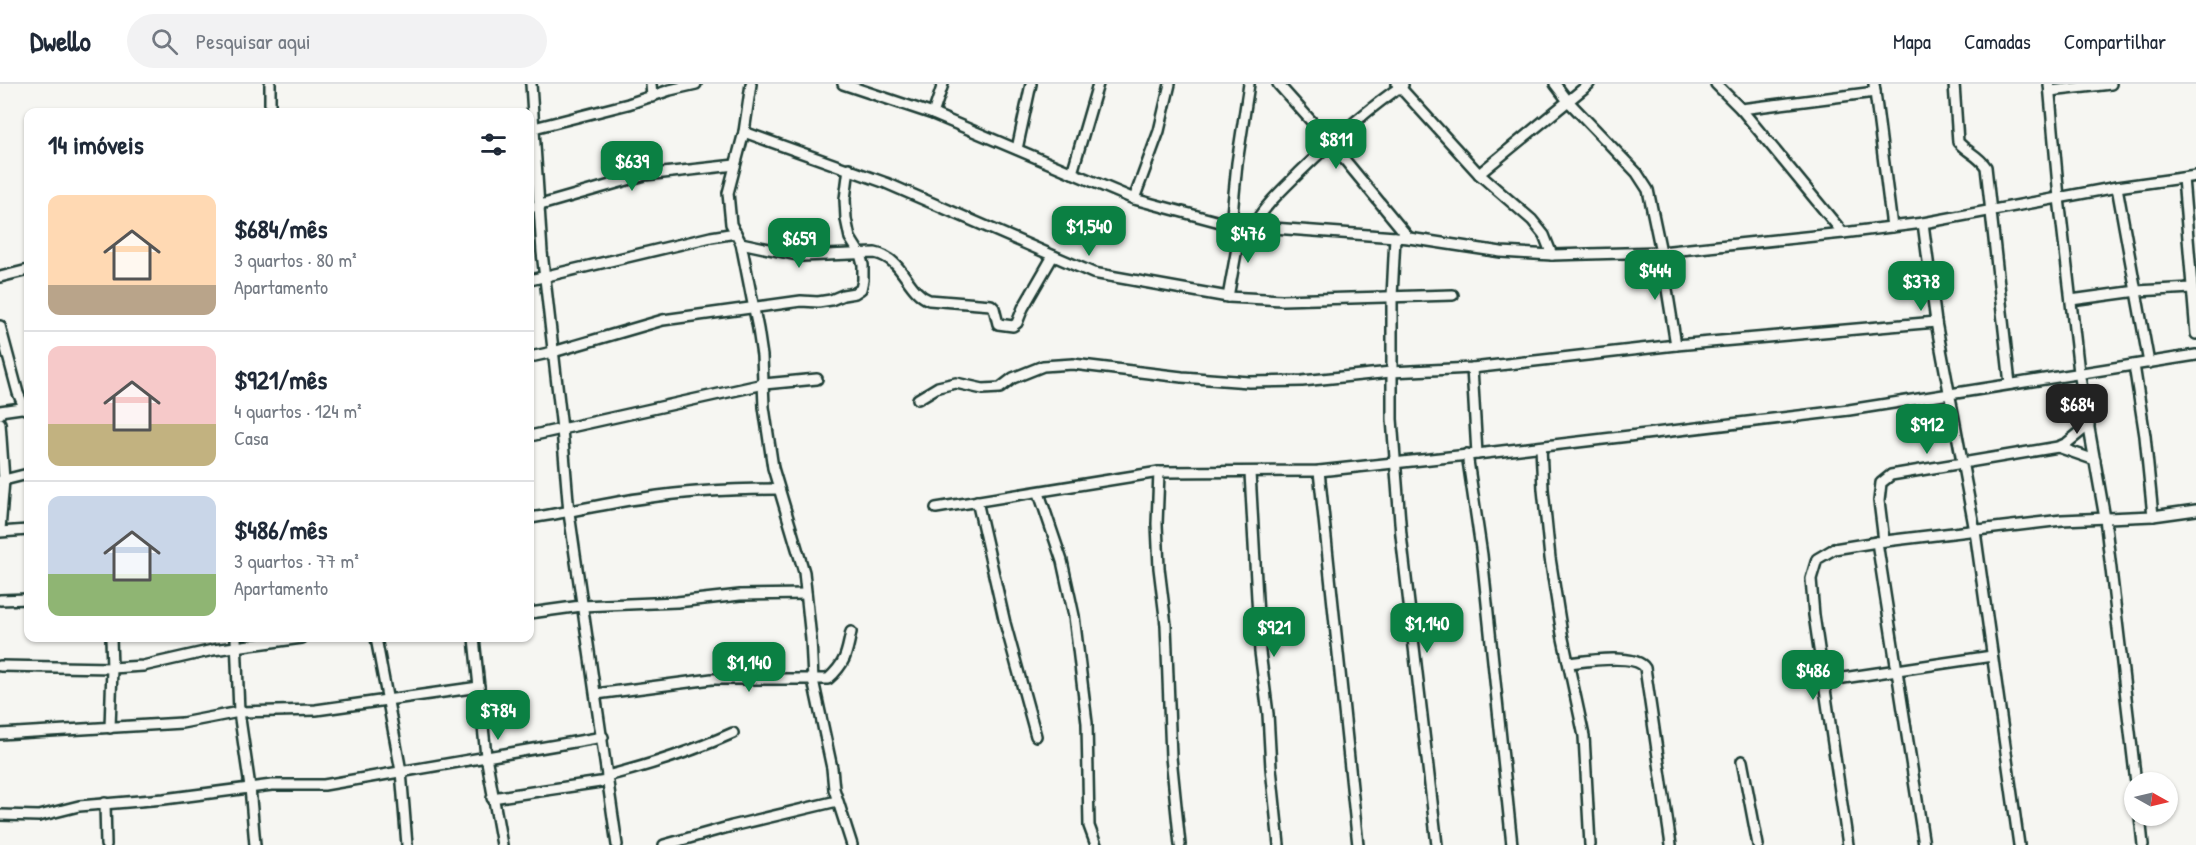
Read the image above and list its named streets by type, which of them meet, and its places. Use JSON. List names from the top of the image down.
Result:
{
  "north": "right",
  "page": {
    "header": "Dwello",
    "search": "Pesquisar aqui",
    "nav": ["Mapa", "Camadas", "Compartilhar"],
    "heading": "14 imóveis",
    "price": [
      "$811",
      "$639",
      "$1,540",
      "$476",
      "$659",
      "$444",
      "$378",
      "$684",
      "$912",
      "$1,140",
      "$921",
      "$1,140",
      "$486",
      "$784"
    ],
    "list": [
      {
        "name": "$684/mês",
        "note": "3 quartos · 80 m² · Apartamento"
      },
      {
        "name": "$921/mês",
        "note": "4 quartos · 124 m² · Casa"
      },
      {
        "name": "$486/mês",
        "note": "3 quartos · 77 m² · Apartamento"
      }
    ]
  }
}
